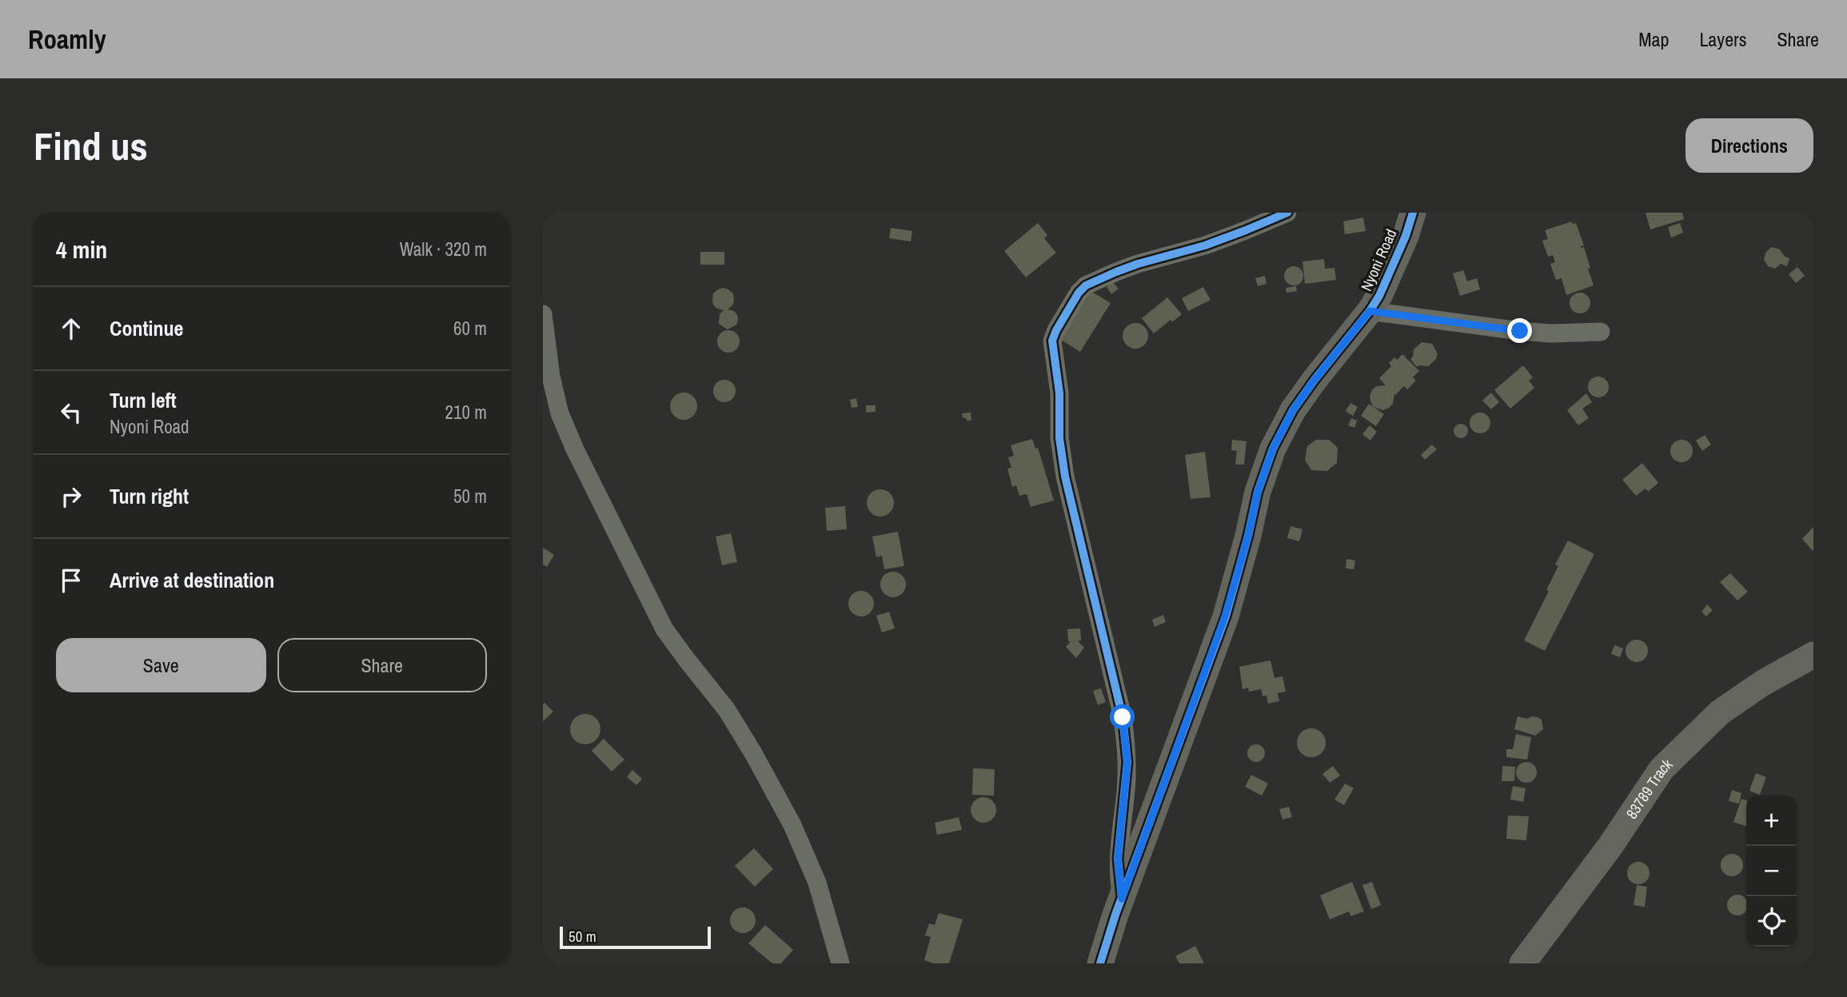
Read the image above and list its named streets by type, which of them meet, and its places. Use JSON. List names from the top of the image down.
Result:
{
  "streets": {
    "street": ["Nyoni Road", "83789 Track"]
  },
  "scale_bar": "50 m",
  "page": {
    "header": "Roamly",
    "nav": ["Map", "Layers", "Share"],
    "buttons": [
      "Directions",
      ["Save", "Share"]
    ],
    "title": "Find us",
    "heading": ["4 min", "Walk · 320 m"],
    "list": [
      ["Continue", "60 m"],
      ["Turn left", "Nyoni Road", "210 m"],
      ["Turn right", "50 m"],
      "Arrive at destination"
    ],
    "map_buttons": ["+", "−"],
    "scale": "50 m"
  }
}
